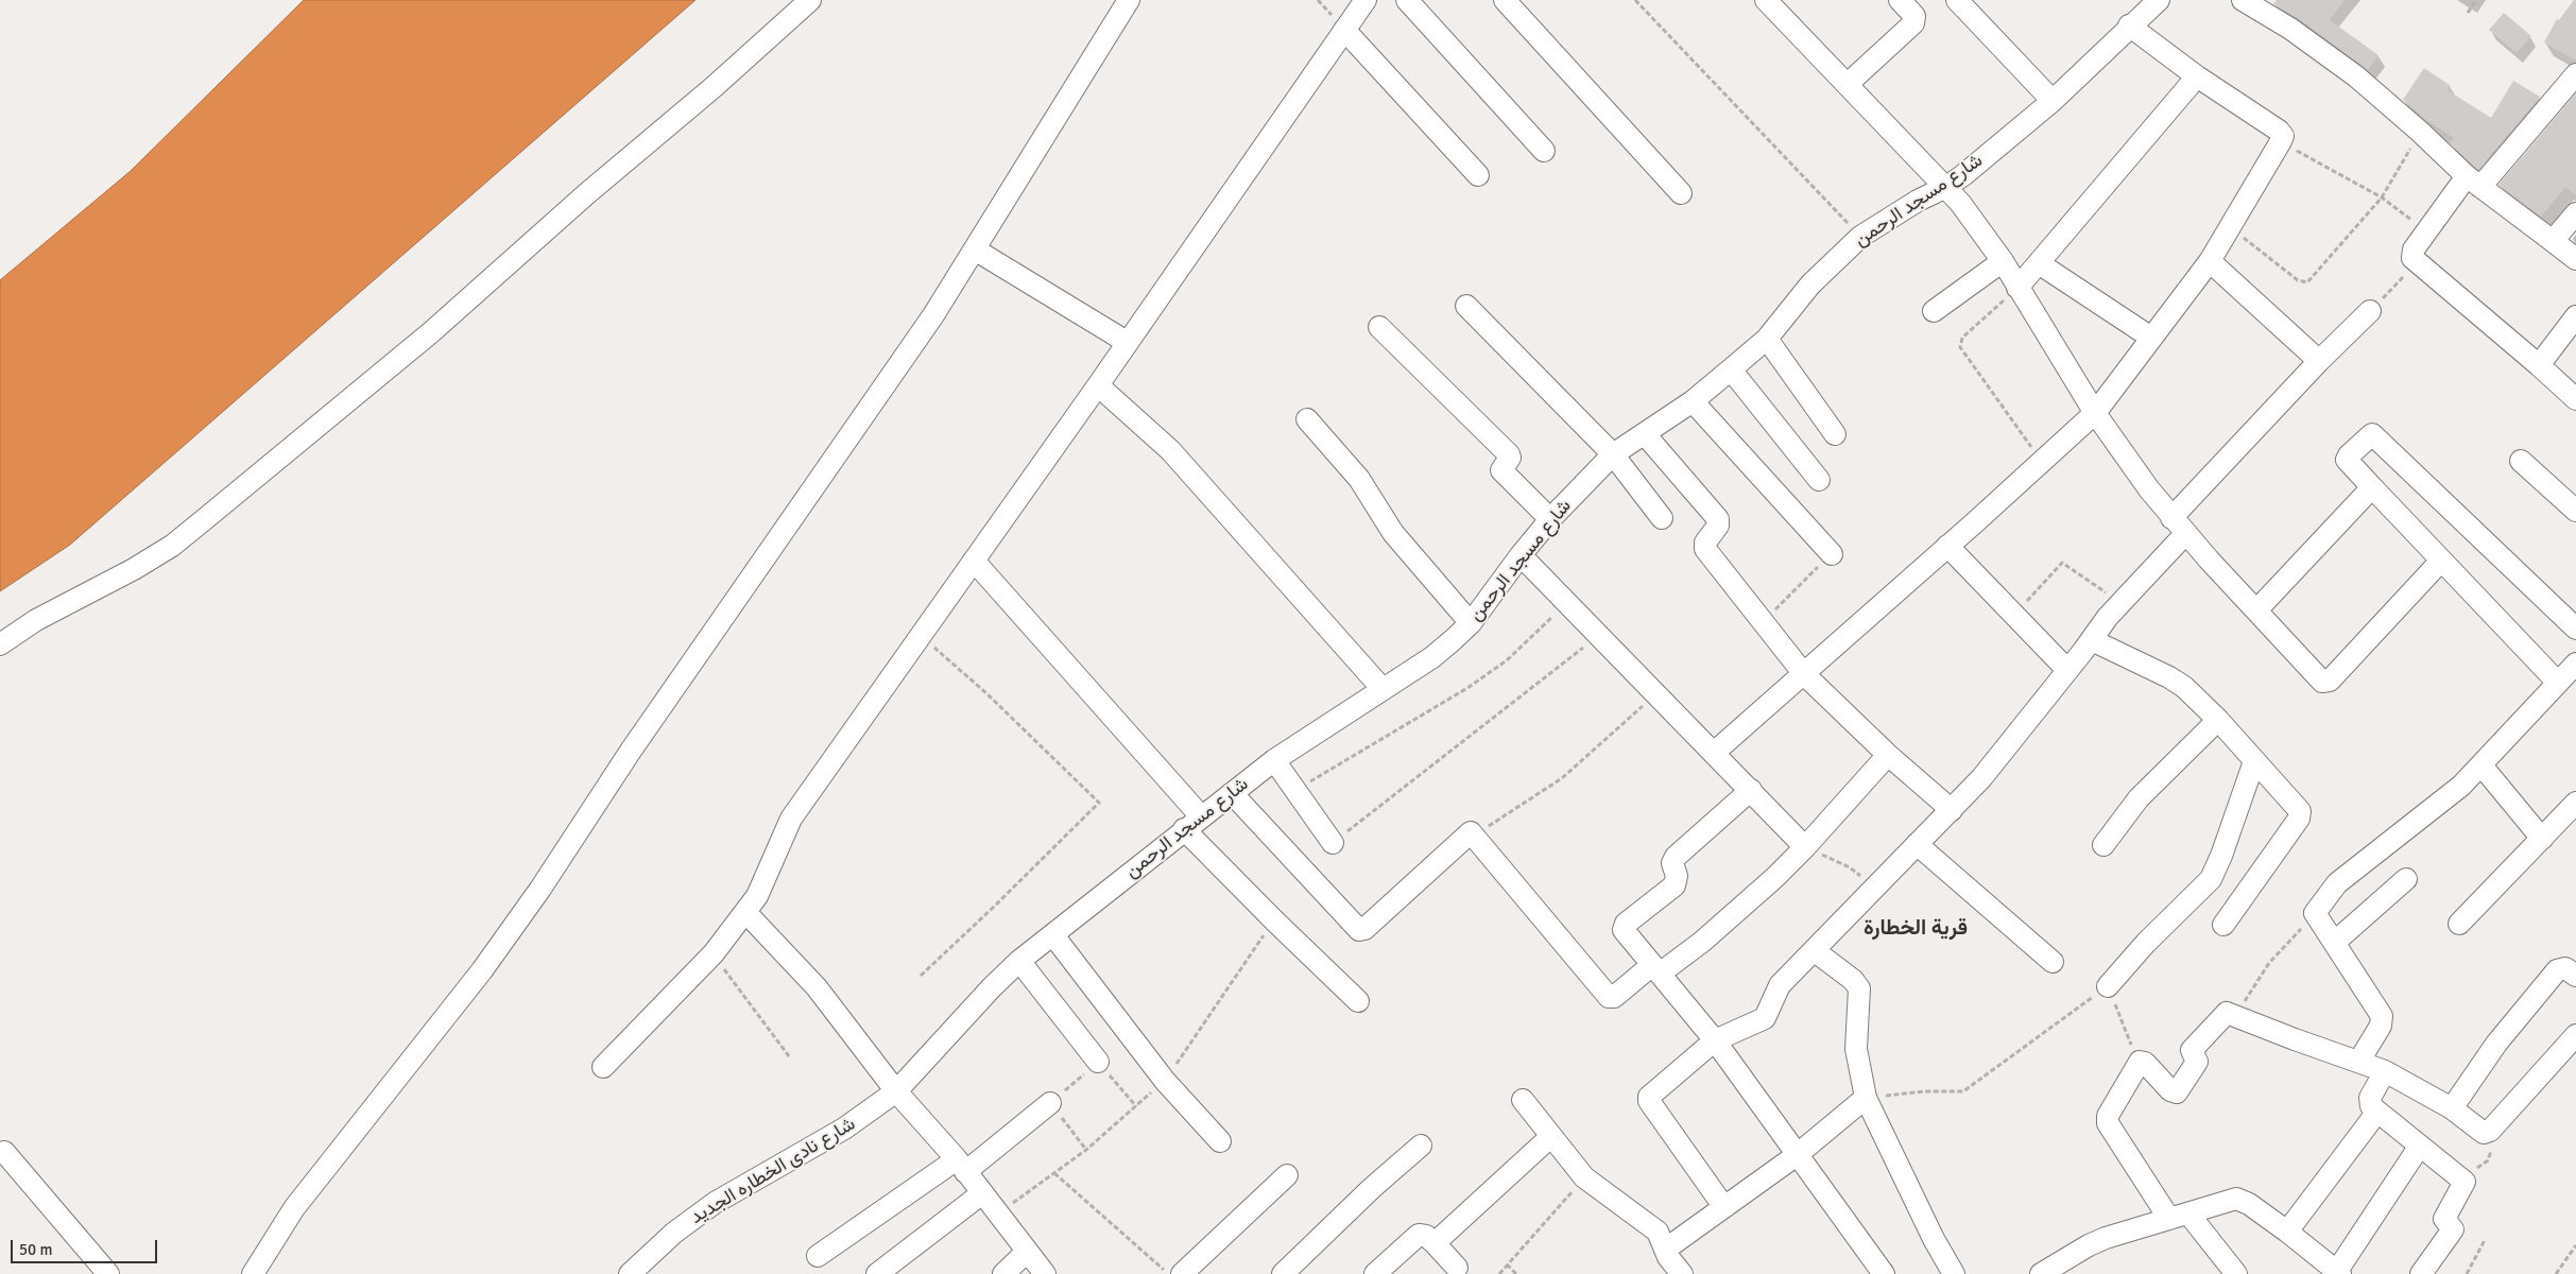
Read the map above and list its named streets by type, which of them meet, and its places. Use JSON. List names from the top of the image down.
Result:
{
  "streets": {
    "street": ["شارع مسجد الرحمن", "شارع نادى الخطاره الجديد"]
  },
  "crossings": [
    ["شارع مسجد الرحمن", "شارع نادى الخطاره الجديد"]
  ],
  "districts": ["قرية الخطارة"],
  "scale_bar": "50 m"
}
